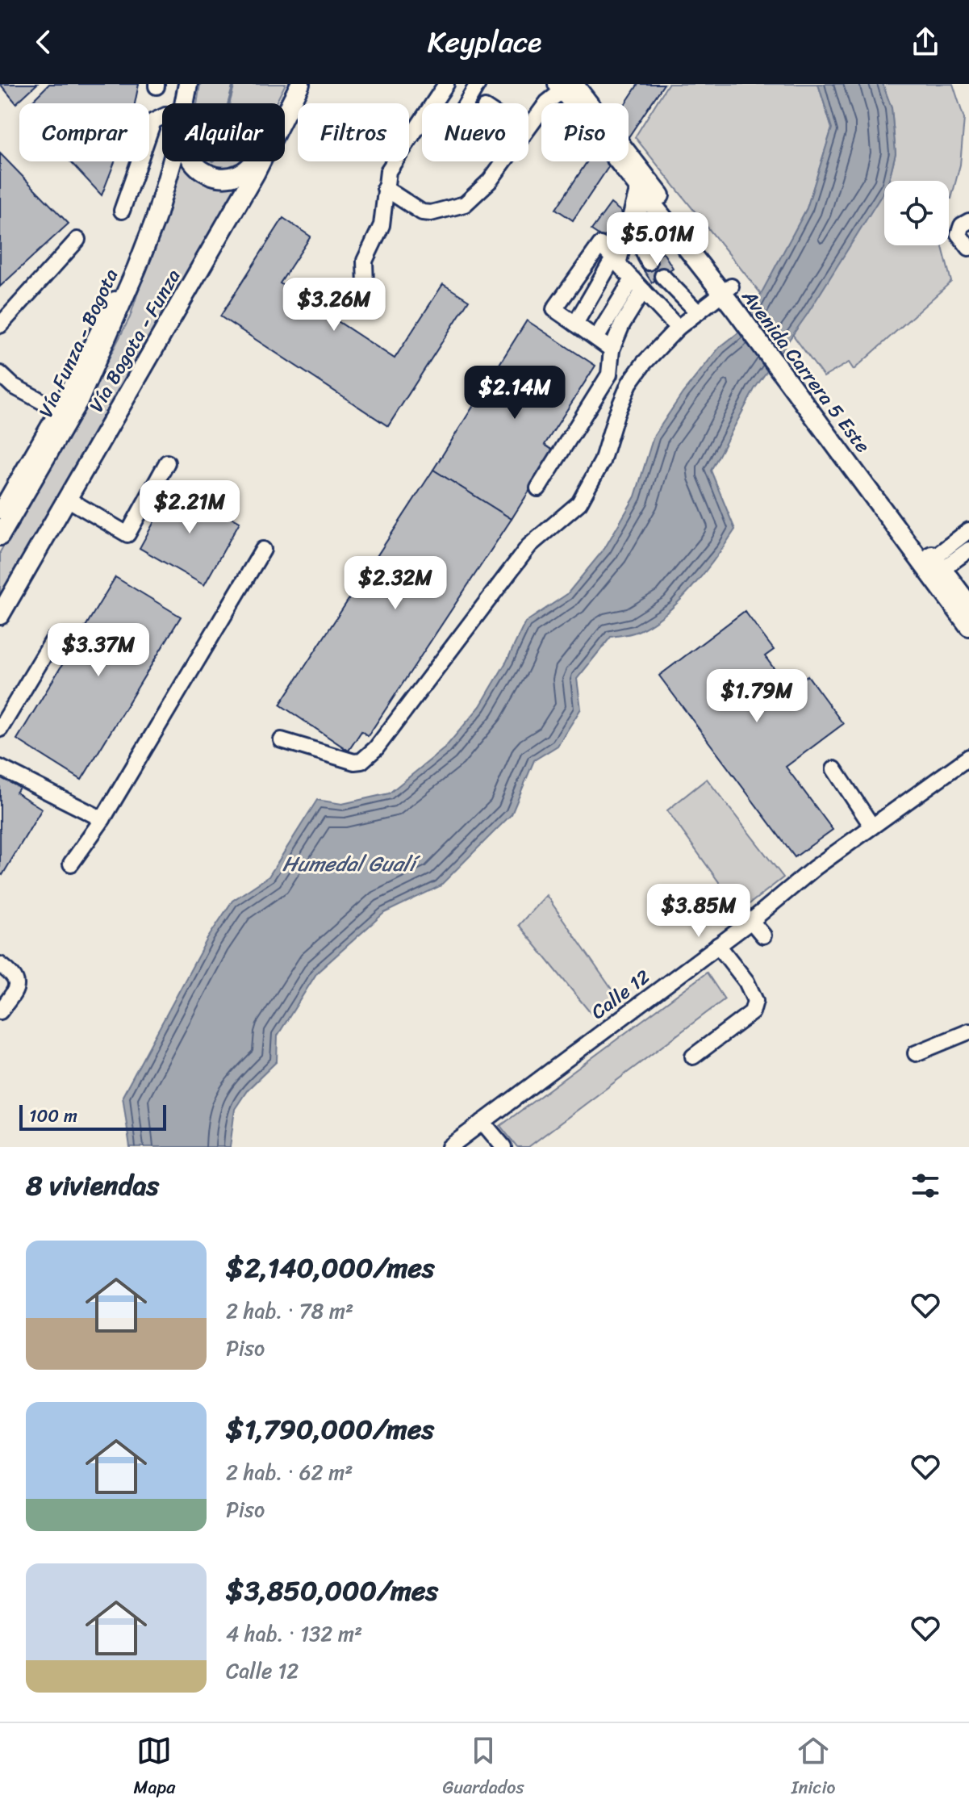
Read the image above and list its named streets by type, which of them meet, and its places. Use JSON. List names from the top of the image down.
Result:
{
  "streets": {
    "main road": ["Vía Bogota - Funza", "Vía Funza - Bogota", "Avenida Carrera 5 Este"],
    "street": ["Calle 12"]
  },
  "water": ["Humedal Gualí"],
  "scale_bar": "100 m",
  "page": {
    "header": "Keyplace",
    "chip": [
      "Comprar",
      "Alquilar",
      "Filtros",
      "Nuevo",
      "Piso"
    ],
    "price": [
      "$5.01M",
      "$3.26M",
      "$2.14M",
      "$2.21M",
      "$2.32M",
      "$3.37M",
      "$1.79M",
      "$3.85M"
    ],
    "scale": "100 m",
    "heading": "8 viviendas",
    "list": [
      {
        "name": "$2,140,000/mes",
        "note": "2 hab. · 78 m² · Piso"
      },
      {
        "name": "$1,790,000/mes",
        "note": "2 hab. · 62 m² · Piso"
      },
      {
        "name": "$3,850,000/mes",
        "note": "4 hab. · 132 m² · Calle 12"
      }
    ],
    "tabs": ["Mapa", "Guardados", "Inicio"]
  }
}
